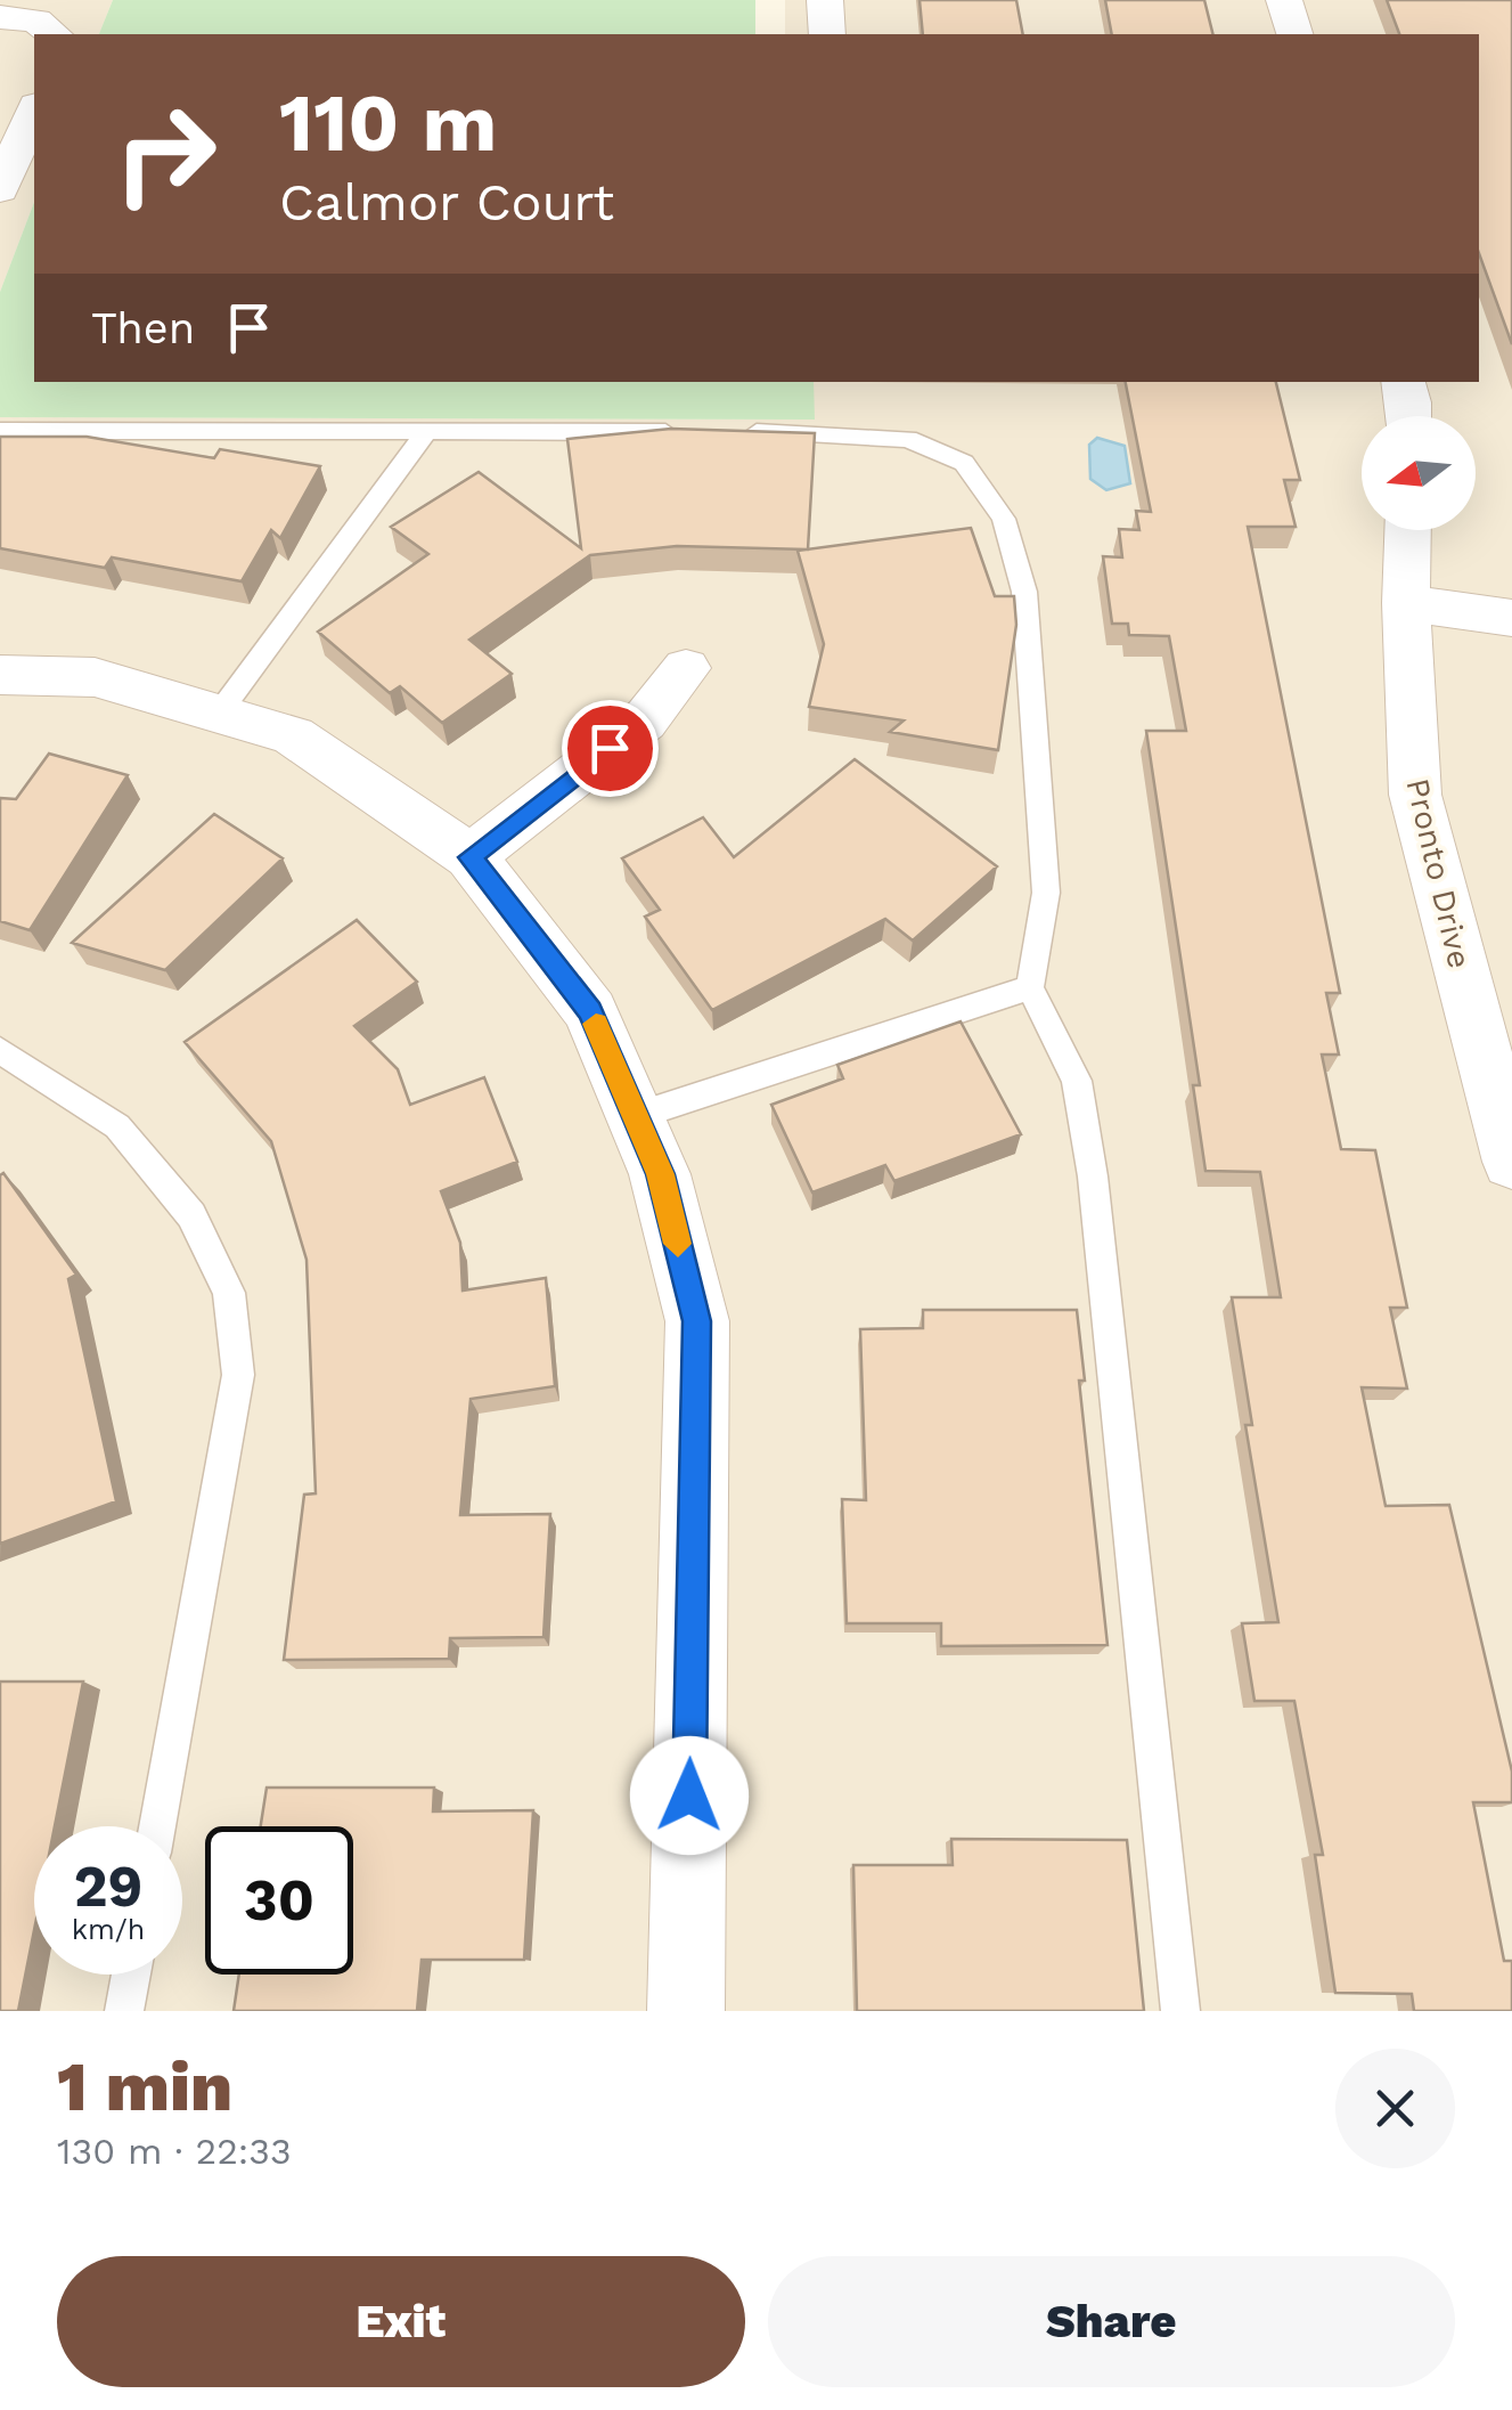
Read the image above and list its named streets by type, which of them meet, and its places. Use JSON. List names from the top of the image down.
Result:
{
  "streets": {
    "street": ["Pronto Drive"]
  },
  "north": "left",
  "page": {
    "turn": ["110 m", "Calmor Court"],
    "then": "Then",
    "speed": "29 km/h",
    "limit": "30",
    "heading": ["1 min", "130 m · 22:33"],
    "buttons": ["Exit", "Share"]
  }
}
